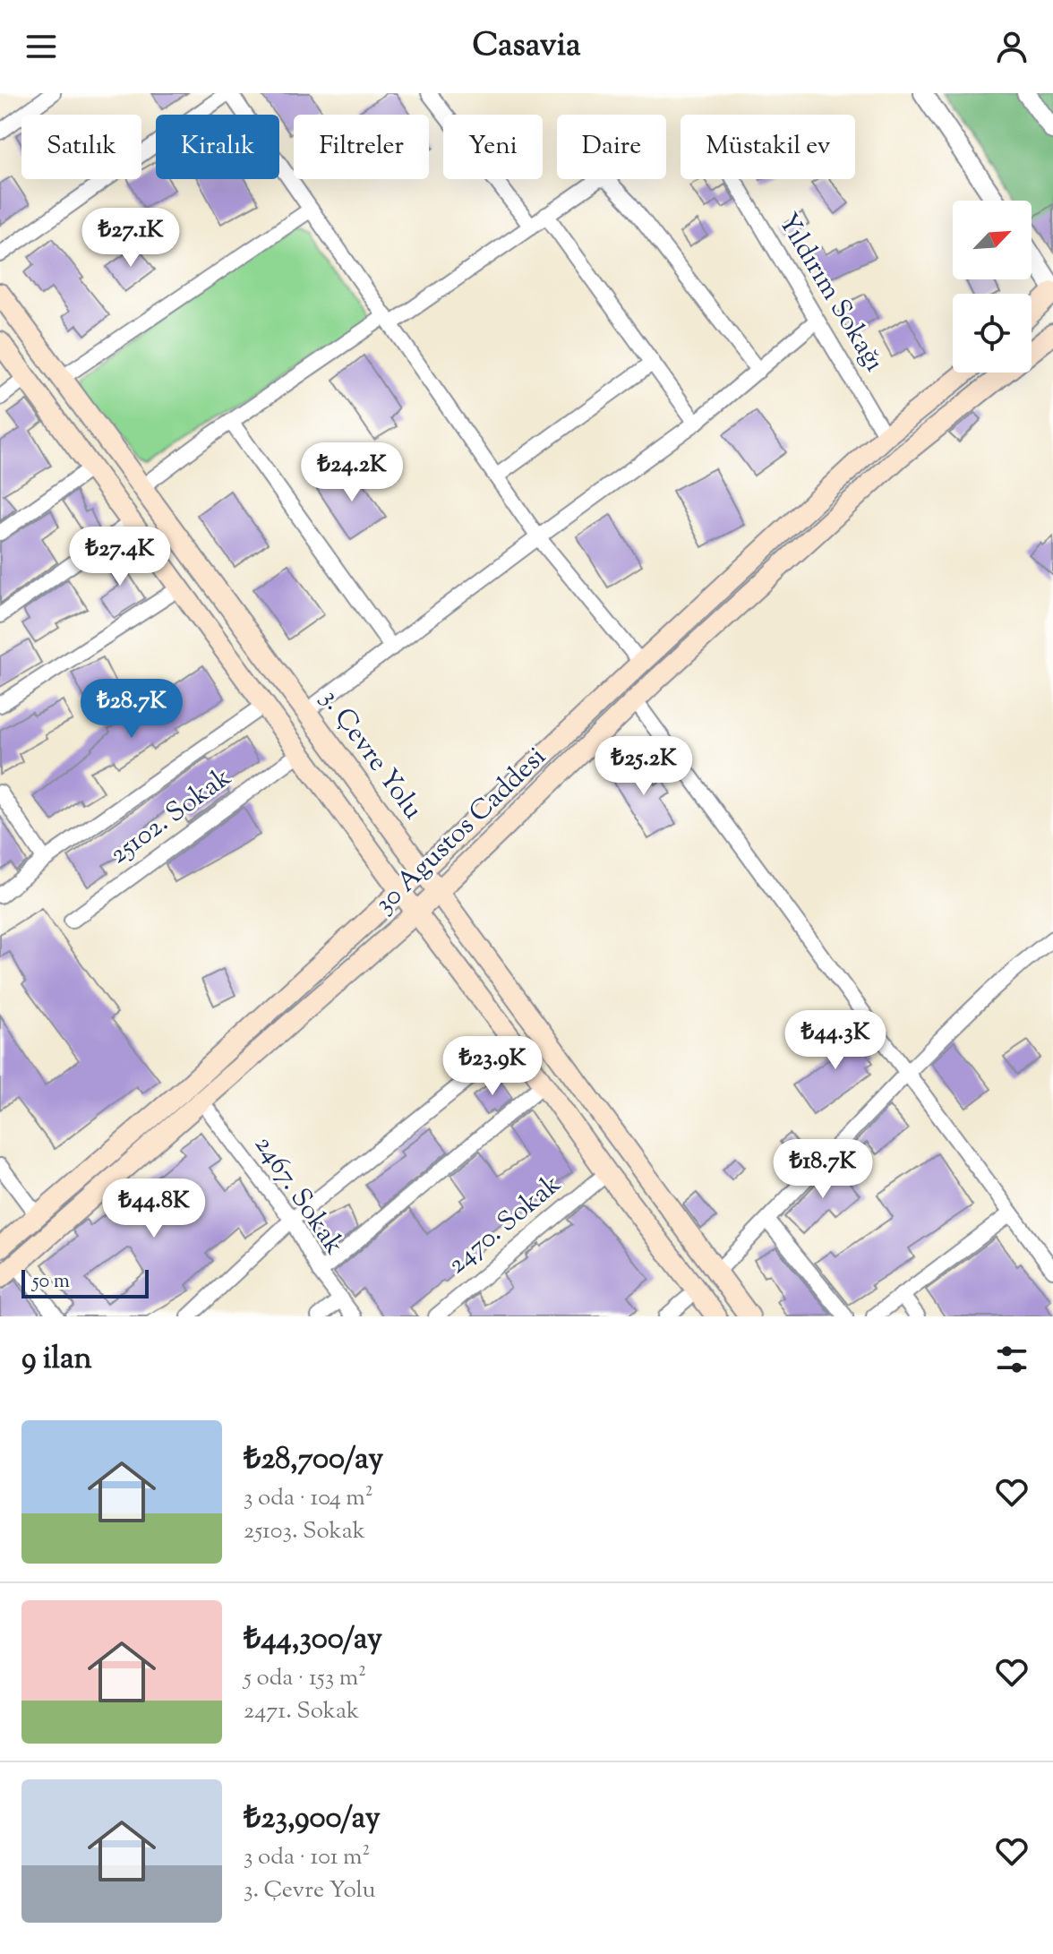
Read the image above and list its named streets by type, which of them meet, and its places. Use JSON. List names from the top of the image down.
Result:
{
  "streets": {
    "main road": ["3. Çevre Yolu", "30 Agustos Caddesi"],
    "street": [
      "Yıldırım Sokağı",
      "25102. Sokak",
      "2467. Sokak",
      "2470. Sokak"
    ]
  },
  "crossings": [
    ["Yıldırım Sokağı", "30 Agustos Caddesi"],
    ["3. Çevre Yolu", "25102. Sokak"],
    ["3. Çevre Yolu", "30 Agustos Caddesi"],
    ["3. Çevre Yolu", "2470. Sokak"],
    ["30 Agustos Caddesi", "2467. Sokak"]
  ],
  "scale_bar": "50 m",
  "north": "top right",
  "page": {
    "header": "Casavia",
    "chip": [
      "Satılık",
      "Kiralık",
      "Filtreler",
      "Yeni",
      "Daire",
      "Müstakil ev"
    ],
    "price": [
      "₺27.1K",
      "₺24.2K",
      "₺27.4K",
      "₺28.7K",
      "₺25.2K",
      "₺44.3K",
      "₺23.9K",
      "₺18.7K",
      "₺44.8K"
    ],
    "scale": "50 m",
    "heading": "9 ilan",
    "list": [
      {
        "name": "₺28,700/ay",
        "note": "3 oda · 104 m² · 25103. Sokak"
      },
      {
        "name": "₺44,300/ay",
        "note": "5 oda · 153 m² · 2471. Sokak"
      },
      {
        "name": "₺23,900/ay",
        "note": "3 oda · 101 m² · 3. Çevre Yolu"
      }
    ]
  }
}
